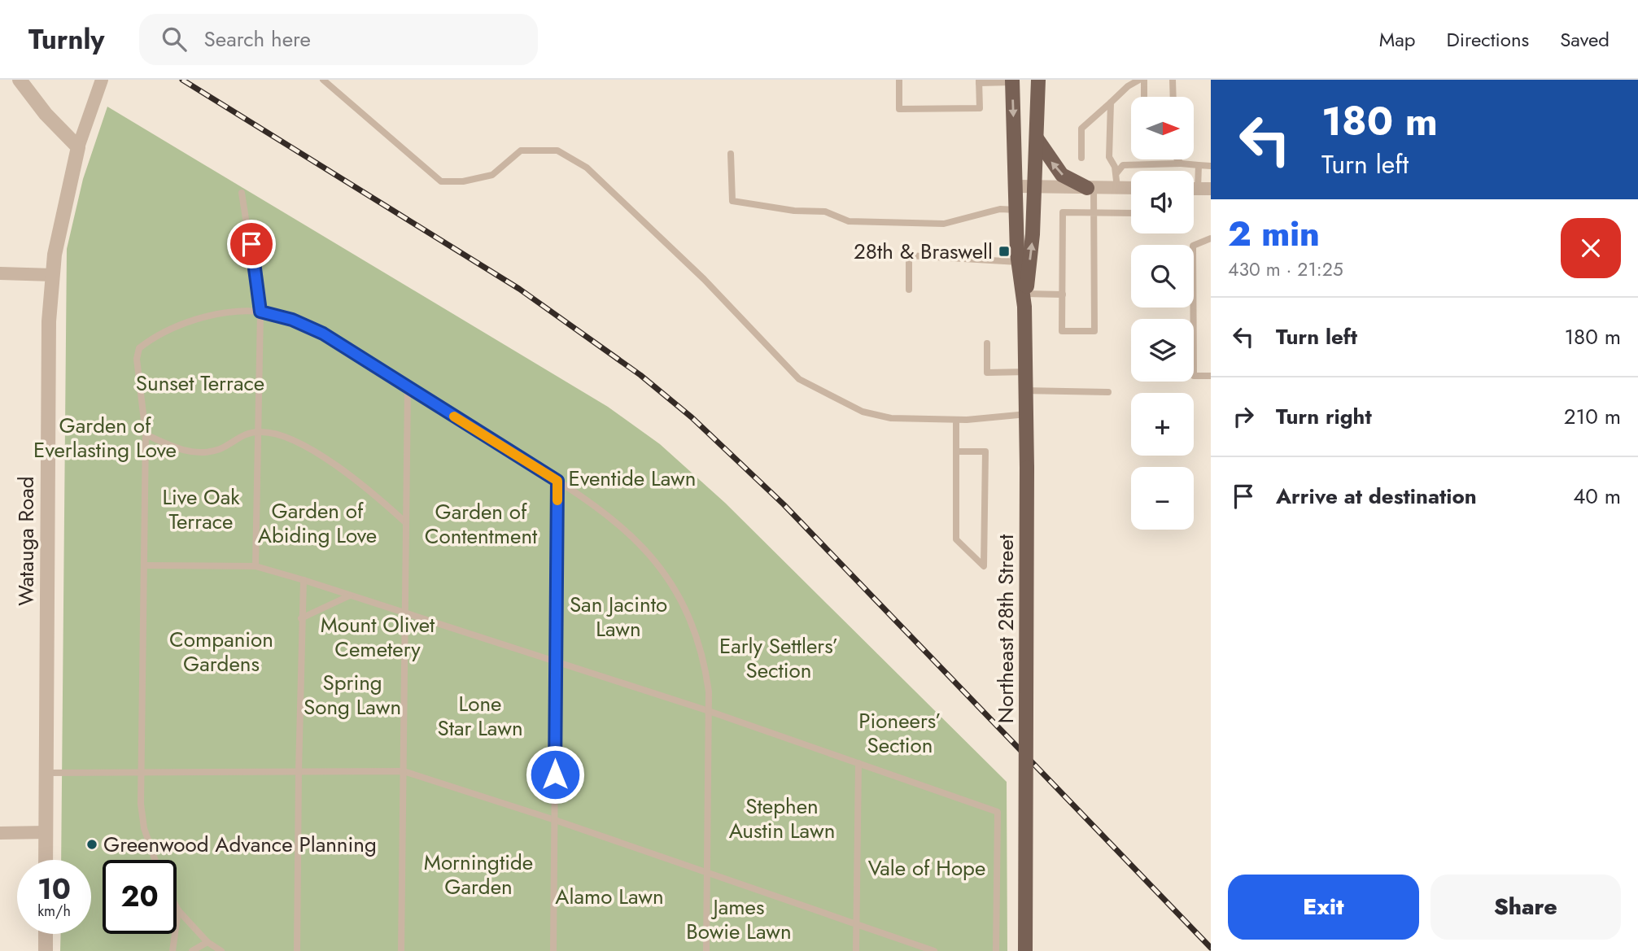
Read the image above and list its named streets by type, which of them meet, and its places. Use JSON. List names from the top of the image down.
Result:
{
  "streets": {
    "main road": ["Northeast 28th Street"],
    "street": ["Watauga Road"]
  },
  "parks": [
    "Sunset Terrace",
    "Garden of Everlasting Love",
    "Eventide Lawn",
    "Live Oak Terrace",
    "Garden of Abiding Love",
    "Garden of Contentment",
    "San Jacinto Lawn",
    "Mount Olivet Cemetery",
    "Companion Gardens",
    "Early Settlers’ Section",
    "Spring Song Lawn",
    "Lone Star Lawn",
    "Pioneers’ Section",
    "Stephen Austin Lawn",
    "Morningtide Garden",
    "Vale of Hope",
    "Alamo Lawn",
    "James Bowie Lawn"
  ],
  "places": {
    "transit": ["28th & Braswell"],
    "other": ["Greenwood Advance Planning"]
  },
  "north": "right",
  "page": {
    "header": "Turnly",
    "search": "Search here",
    "nav": ["Map", "Directions", "Saved"],
    "turn": ["180 m", "Turn left"],
    "map_buttons": ["+", "−"],
    "heading": ["2 min", "430 m · 21:25"],
    "list": [
      {
        "name": "Turn left",
        "value": "180 m"
      },
      {
        "name": "Turn right",
        "value": "210 m"
      },
      {
        "name": "Arrive at destination",
        "value": "40 m"
      }
    ],
    "speed": "10 km/h",
    "limit": "20",
    "buttons": ["Exit", "Share"]
  }
}
